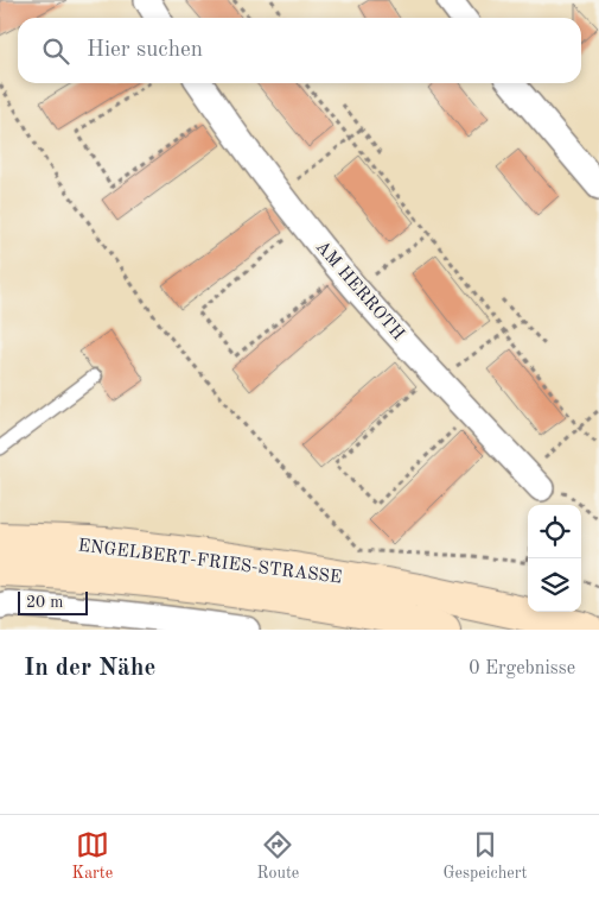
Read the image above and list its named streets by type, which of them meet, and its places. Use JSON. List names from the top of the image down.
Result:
{
  "streets": {
    "main road": ["ENGELBERT-FRIES-STRASSE"],
    "street": ["AM HERROTH"]
  },
  "scale_bar": "20 m",
  "page": {
    "search": "Hier suchen",
    "scale": "20 m",
    "heading": ["In der Nähe", "0 Ergebnisse"],
    "nav": ["Karte", "Route", "Gespeichert"]
  }
}
